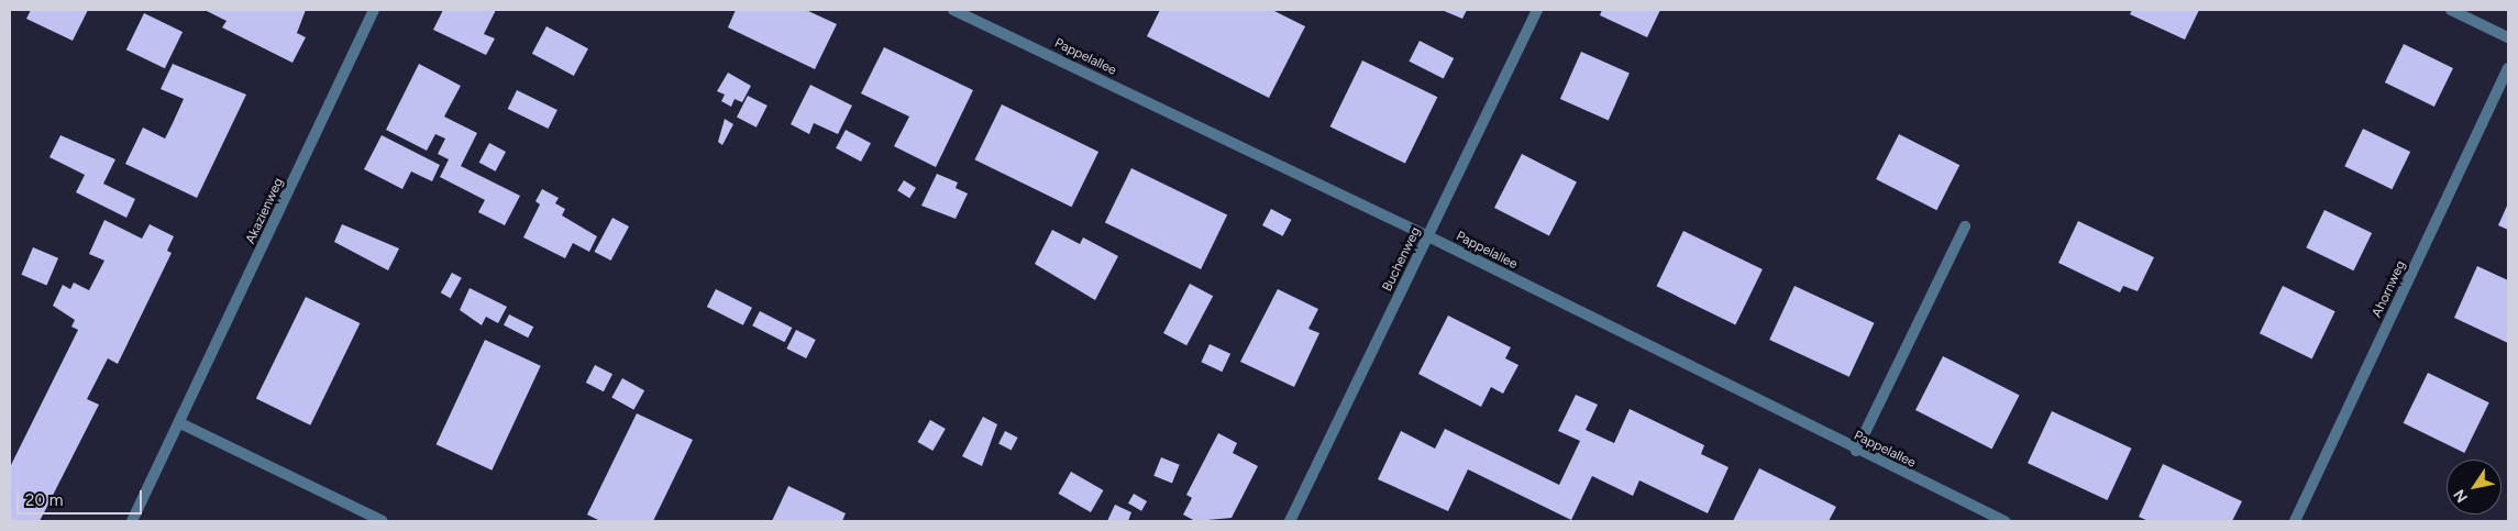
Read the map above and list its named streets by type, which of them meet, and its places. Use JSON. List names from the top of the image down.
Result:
{
  "streets": {
    "street": [
      "Pappelallee",
      "Akazienweg",
      "Buchenweg",
      "Ahornweg"
    ]
  },
  "crossings": [
    ["Pappelallee", "Buchenweg"]
  ],
  "scale_bar": "20 m",
  "north": "bottom left"
}
